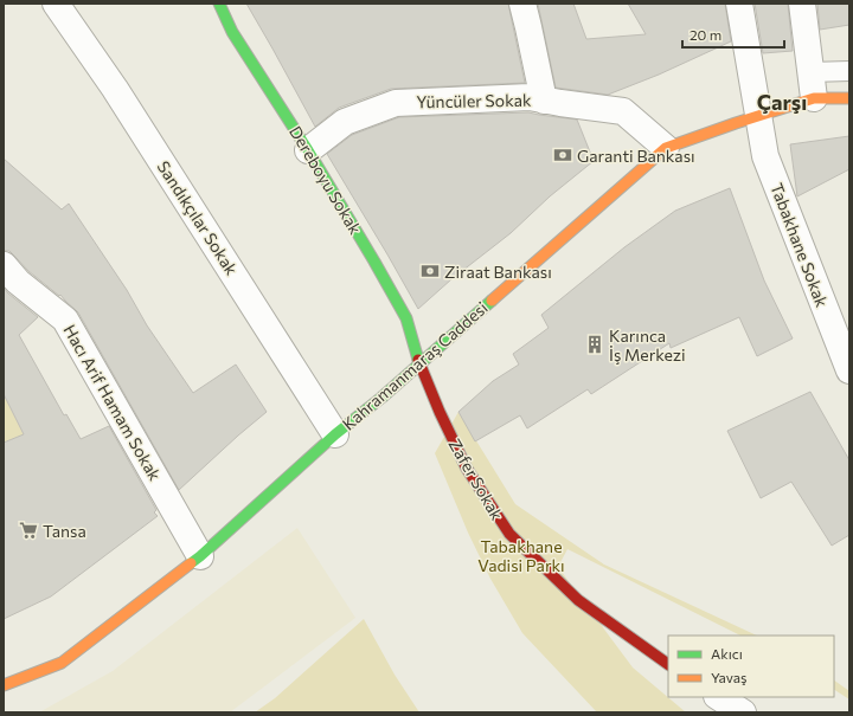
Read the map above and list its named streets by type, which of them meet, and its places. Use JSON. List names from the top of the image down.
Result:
{
  "streets": {
    "street": [
      "Yüncüler Sokak",
      "Dereboyu Sokak",
      "Sandıkçılar Sokak",
      "Tabakhane Sokak",
      "Kahramanmaraş Caddesi",
      "Hacı Arif Hamam Sokak",
      "Zafer Sokak"
    ]
  },
  "crossings": [
    ["Yüncüler Sokak", "Dereboyu Sokak"],
    ["Yüncüler Sokak", "Kahramanmaraş Caddesi"],
    ["Dereboyu Sokak", "Kahramanmaraş Caddesi"],
    ["Dereboyu Sokak", "Zafer Sokak"],
    ["Sandıkçılar Sokak", "Kahramanmaraş Caddesi"],
    ["Tabakhane Sokak", "Kahramanmaraş Caddesi"],
    ["Kahramanmaraş Caddesi", "Hacı Arif Hamam Sokak"],
    ["Kahramanmaraş Caddesi", "Zafer Sokak"]
  ],
  "districts": ["Çarşı"],
  "parks": ["Tabakhane Vadisi Parkı"],
  "places": {
    "bank": ["Garanti Bankası", "Ziraat Bankası"],
    "building": ["Karınca İş Merkezi"],
    "supermarket": ["Tansa"]
  },
  "legend": ["Akıcı", "Yavaş"],
  "scale_bar": "20 m"
}
